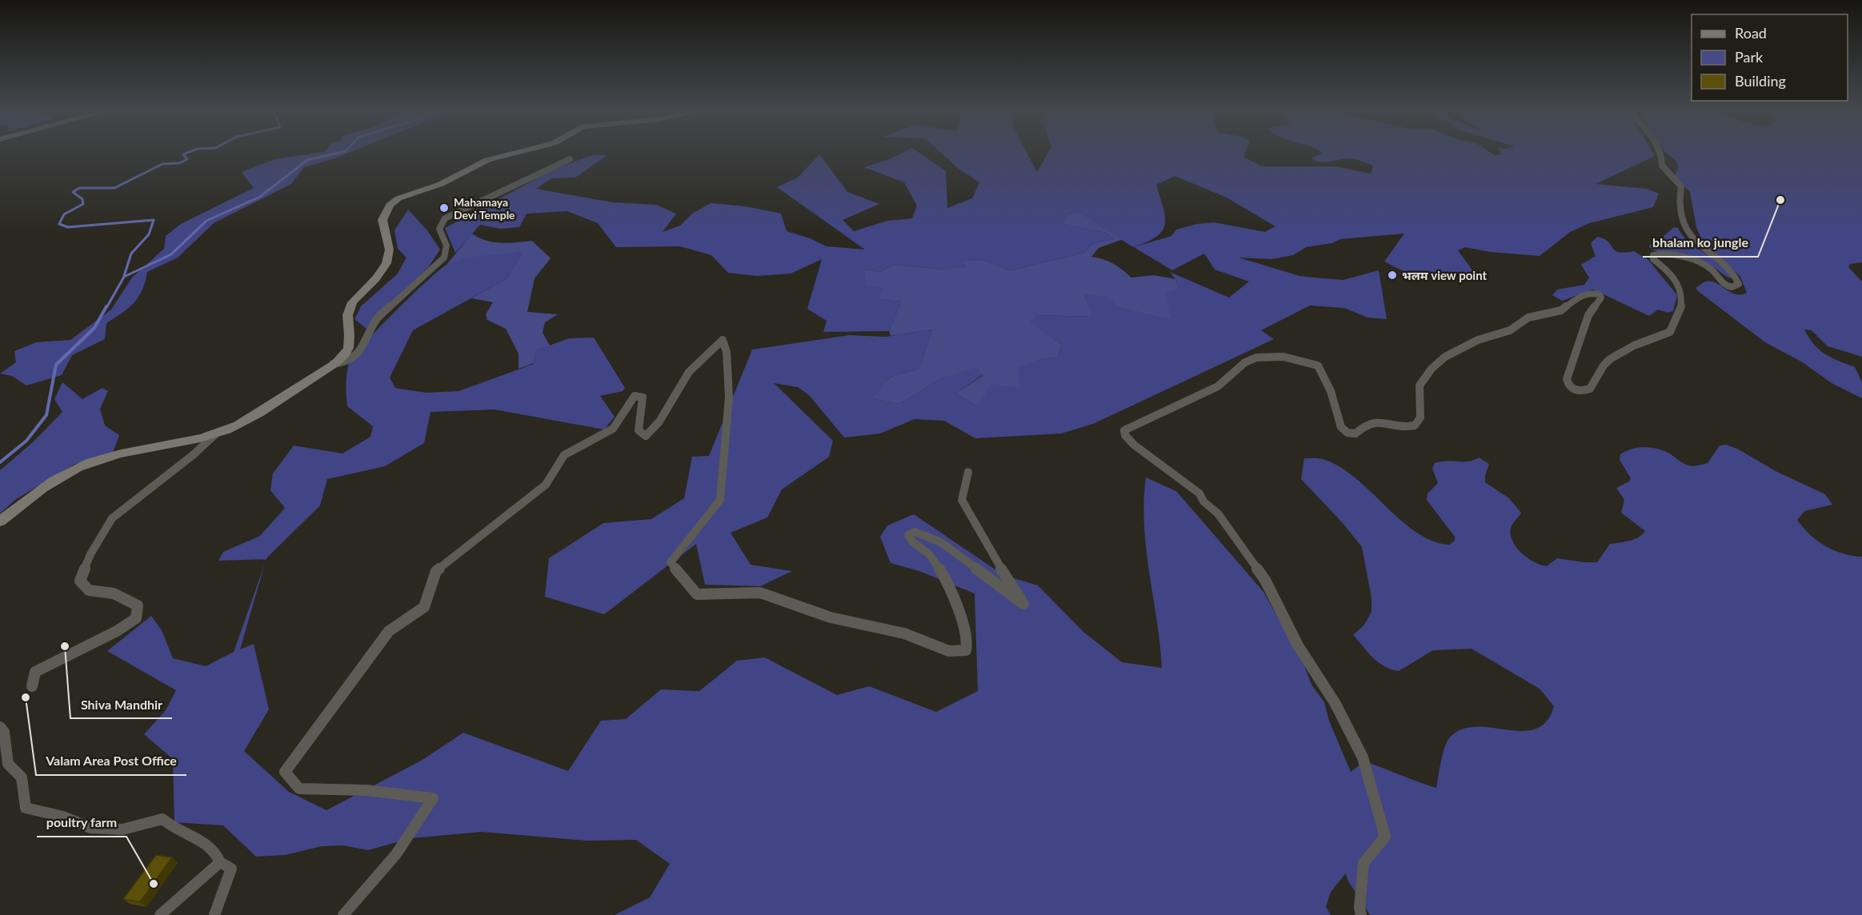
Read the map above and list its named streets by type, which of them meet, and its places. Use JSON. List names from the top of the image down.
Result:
{
  "places": [
    "bhalam ko jungle",
    "Mahamaya Devi Temple",
    "भलम view point",
    "Shiva Mandhir",
    "Valam Area Post Office",
    "poultry farm"
  ],
  "legend": ["Road", "Park", "Building"]
}
